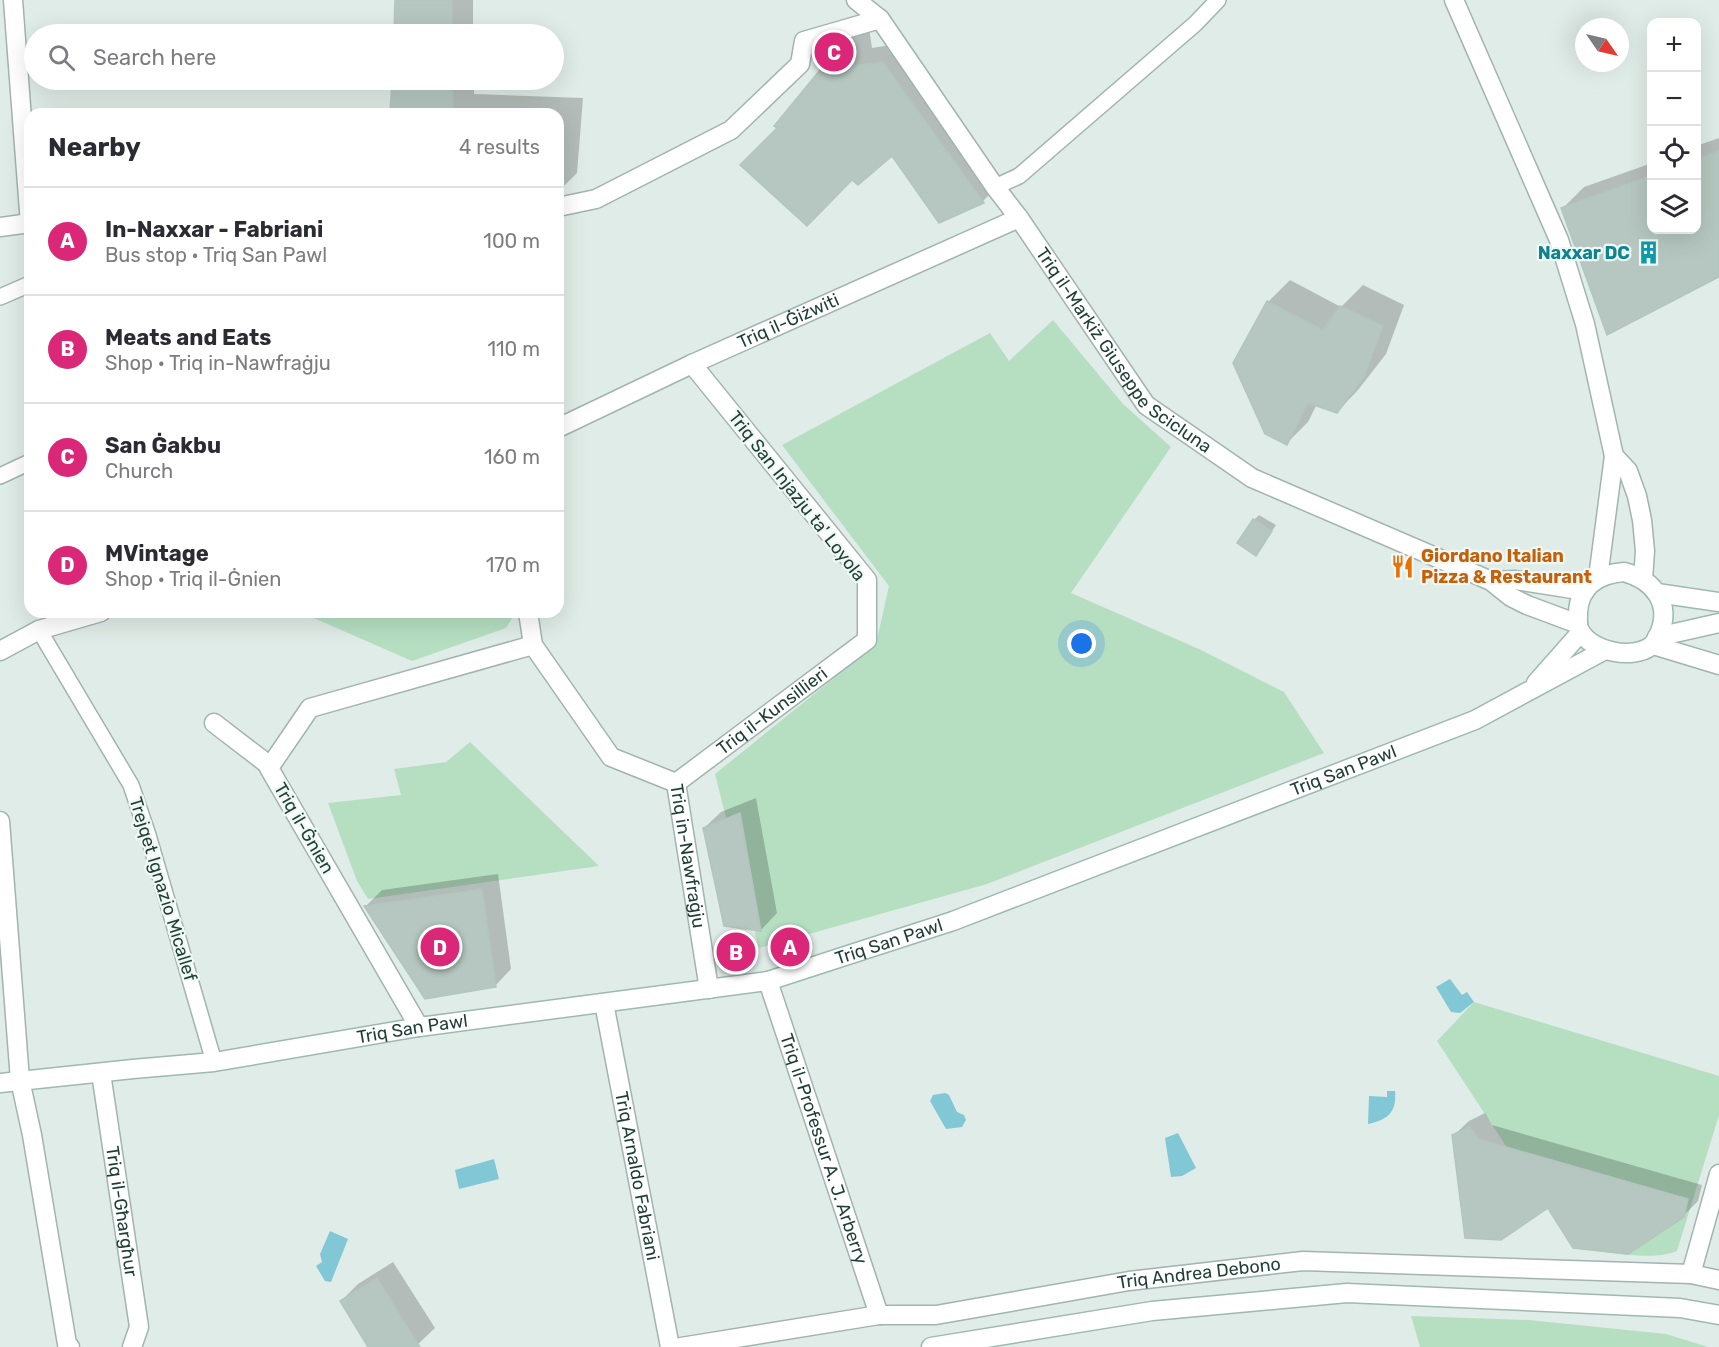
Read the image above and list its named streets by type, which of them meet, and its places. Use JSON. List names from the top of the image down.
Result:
{
  "streets": {
    "street": [
      "Triq il-Ġiżwiti",
      "Triq il-Markiż Giuseppe Scicluna",
      "Triq San Injazju ta' Loyola",
      "Triq il-Kunsillieri",
      "Triq San Pawl",
      "Triq il-Ġnien",
      "Triq in-Nawfraġju",
      "Triq il-Professur A. J. Arberry",
      "Triq Arnaldo Fabriani",
      "Triq il-Għargħur",
      "Triq Andrea Debono"
    ],
    "lane": ["Trejqet Ignazio Micallef"]
  },
  "crossings": [
    ["Triq il-Ġiżwiti", "Triq il-Markiż Giuseppe Scicluna"],
    ["Triq il-Ġiżwiti", "Triq San Injazju ta' Loyola"],
    ["Triq il-Markiż Giuseppe Scicluna", "Triq San Pawl"],
    ["Triq San Injazju ta' Loyola", "Triq il-Kunsillieri"],
    ["Triq il-Kunsillieri", "Triq in-Nawfraġju"],
    ["Triq San Pawl", "Triq il-Ġnien"],
    ["Triq San Pawl", "Triq in-Nawfraġju"],
    ["Triq San Pawl", "Trejqet Ignazio Micallef"],
    ["Triq San Pawl", "Triq il-Professur A. J. Arberry"],
    ["Triq San Pawl", "Triq Arnaldo Fabriani"],
    ["Triq San Pawl", "Triq il-Għargħur"],
    ["Triq il-Ġnien", "Triq in-Nawfraġju"],
    ["Triq il-Professur A. J. Arberry", "Triq Andrea Debono"]
  ],
  "places": {
    "building": ["Naxxar DC"],
    "restaurant": ["Giordano Italian Pizza & Restaurant"]
  },
  "north": "bottom right",
  "page": {
    "map_buttons": ["+", "−"],
    "search": "Search here",
    "pins": [
      "C",
      "A",
      "D",
      "B"
    ],
    "heading": ["Nearby", "4 results"],
    "list": [
      {
        "mark": "A",
        "name": "In-Naxxar - Fabriani",
        "note": "Bus stop · Triq San Pawl",
        "value": "100 m"
      },
      {
        "mark": "B",
        "name": "Meats and Eats",
        "note": "Shop · Triq in-Nawfraġju",
        "value": "110 m"
      },
      {
        "mark": "C",
        "name": "San Ġakbu",
        "note": "Church",
        "value": "160 m"
      },
      {
        "mark": "D",
        "name": "MVintage",
        "note": "Shop · Triq il-Ġnien",
        "value": "170 m"
      }
    ]
  }
}
